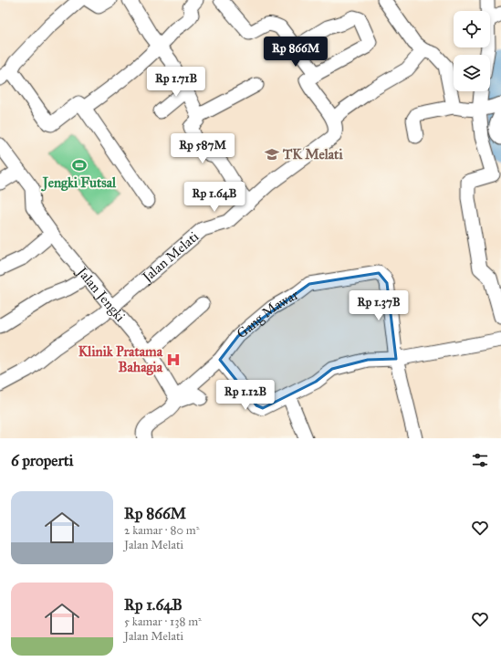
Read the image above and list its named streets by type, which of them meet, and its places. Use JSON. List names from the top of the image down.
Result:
{
  "streets": {
    "street": ["Jalan Melati", "Jalan Jengki", "Gang Mawar"]
  },
  "crossings": [
    ["Jalan Melati", "Jalan Jengki"],
    ["Jalan Jengki", "Gang Mawar"]
  ],
  "places": {
    "school or university": ["TK Melati"],
    "sports": ["Jengki Futsal"],
    "hospital": ["Klinik Pratama Bahagia"]
  },
  "page": {
    "price": [
      "Rp 866M",
      "Rp 1.71B",
      "Rp 587M",
      "Rp 1.64B",
      "Rp 1.37B",
      "Rp 1.12B"
    ],
    "heading": "6 properti",
    "list": [
      {
        "name": "Rp 866M",
        "note": "2 kamar · 80 m² · Jalan Melati"
      },
      {
        "name": "Rp 1.64B",
        "note": "5 kamar · 138 m² · Jalan Melati"
      }
    ]
  }
}
